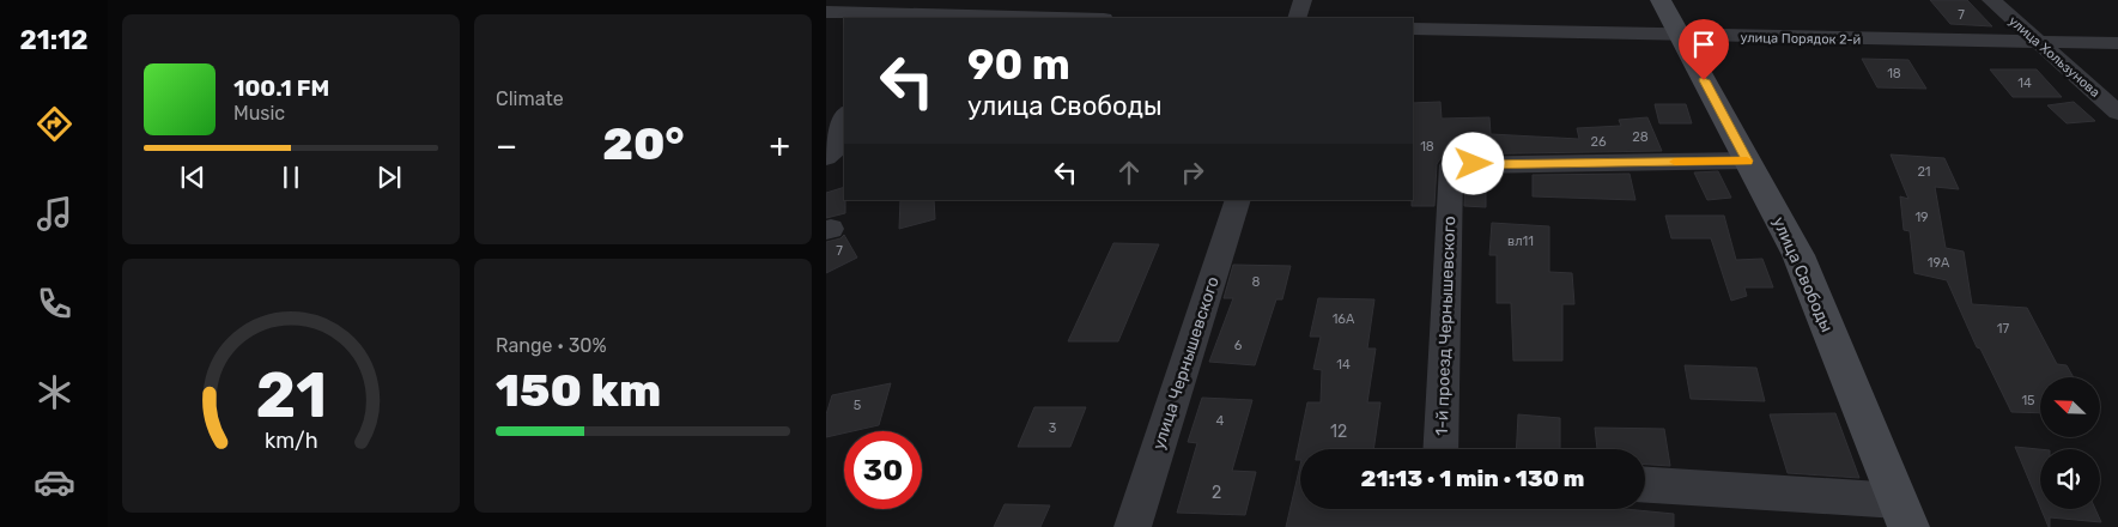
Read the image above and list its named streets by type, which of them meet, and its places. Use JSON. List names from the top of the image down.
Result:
{
  "streets": {
    "main road": ["улица Свободы"],
    "street": [
      "улица Порядок 2-й",
      "улица Хользунова",
      "1-й проезд Чернышевского",
      "улица Чернышевского"
    ]
  },
  "crossings": [
    ["улица Порядок 2-й", "улица Хользунова"],
    ["улица Порядок 2-й", "улица Свободы"],
    ["улица Свободы", "1-й проезд Чернышевского"]
  ],
  "house_numbers": [
    "7",
    "18",
    "14",
    "28",
    "26",
    "18",
    "21",
    "19",
    "вл11",
    "7",
    "19А",
    "8",
    "16А",
    "17",
    "6",
    "14",
    "15",
    "5",
    "4",
    "3",
    "12",
    "2"
  ],
  "north": "top left",
  "page": {
    "tabs": "21:12",
    "tile": [
      "Climate",
      ["Range · 30%", "150 km"]
    ],
    "turn": ["90 m", "улица Свободы"],
    "song": ["100.1 FM", "Music"],
    "heat": ["−", "20°", "+"],
    "limit": "30",
    "trip": "21:13 · 1 min · 130 m",
    "gauge": ["21", "km/h"]
  }
}
